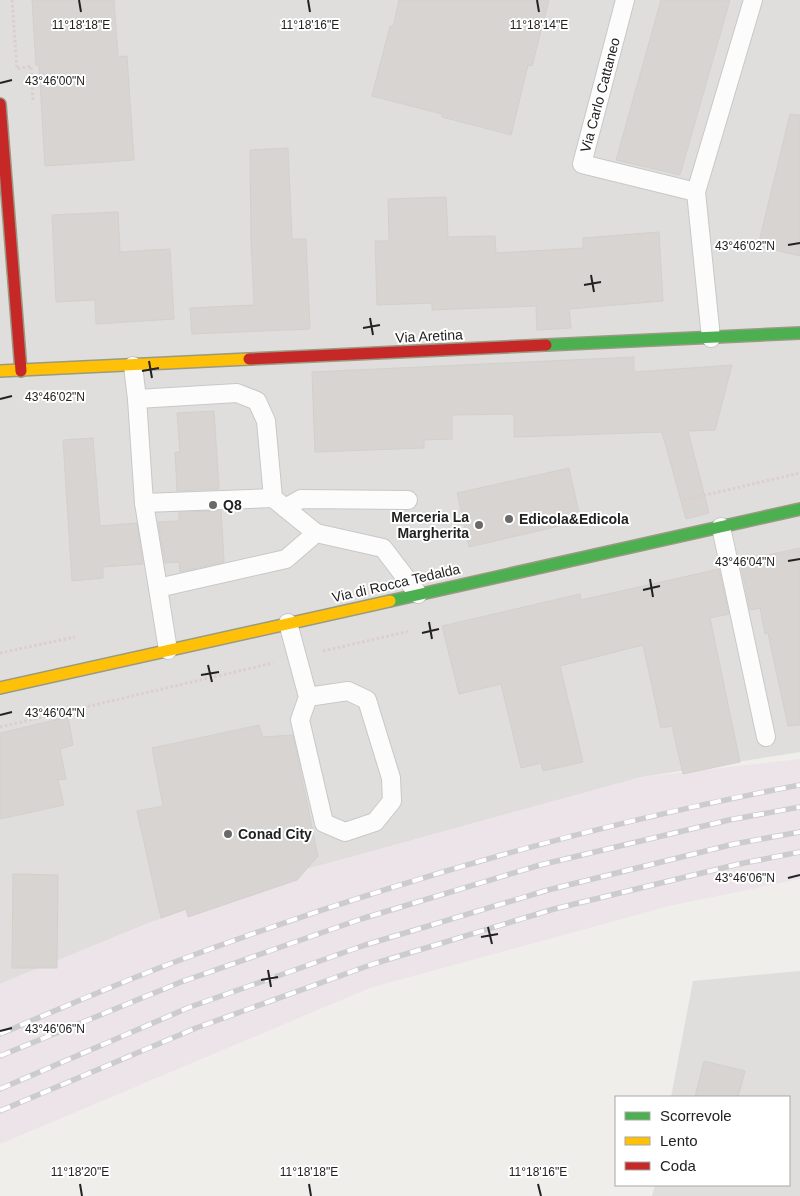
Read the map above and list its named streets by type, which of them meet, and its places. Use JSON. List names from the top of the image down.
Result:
{
  "streets": {
    "street": ["Via Aretina", "Via di Rocca Tedalda"],
    "lane": ["Via Carlo Cattaneo"]
  },
  "places": [
    "Q8",
    "Edicola&Edicola",
    "Merceria La Margherita",
    "Conad City"
  ],
  "legend": ["Scorrevole", "Lento", "Coda"],
  "coordinates": [
    "11°18'18\"E",
    "11°18'16\"E",
    "11°18'14\"E",
    "43°46'00\"N",
    "43°46'02\"N",
    "43°46'04\"N",
    "43°46'06\"N",
    "11°18'20\"E"
  ]
}
